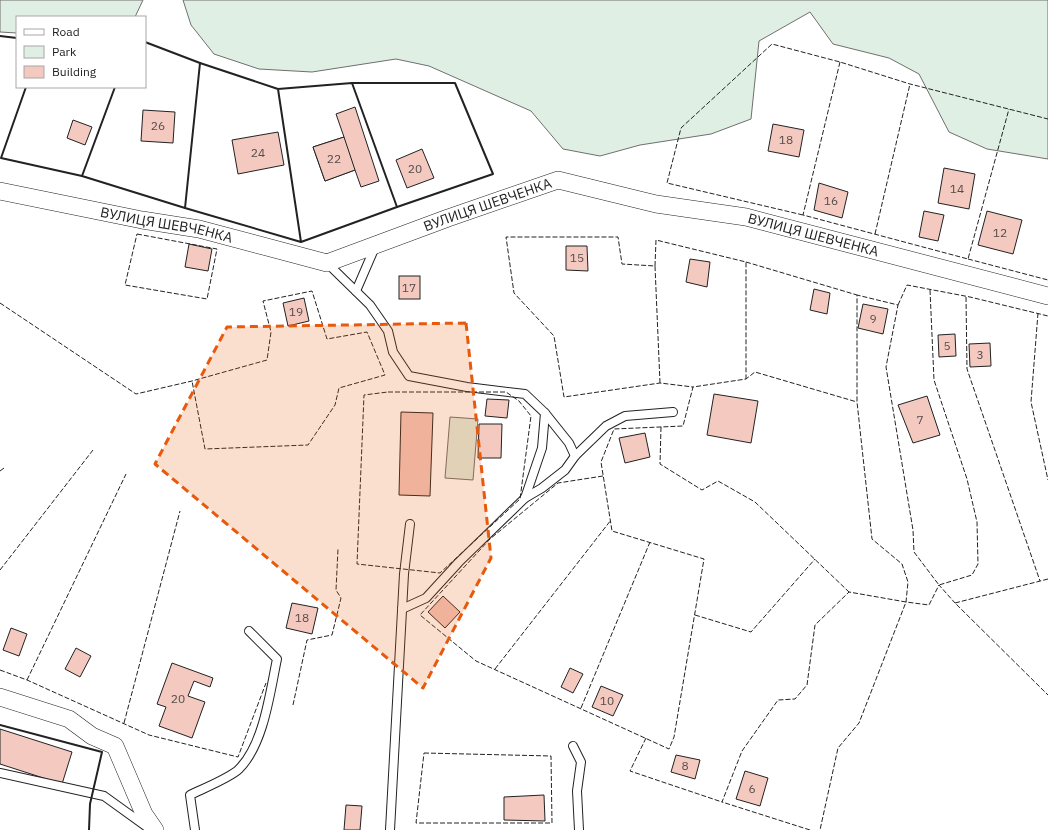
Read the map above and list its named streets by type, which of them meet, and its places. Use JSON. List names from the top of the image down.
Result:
{
  "streets": {
    "street": ["ВУЛИЦЯ ШЕВЧЕНКА"]
  },
  "house_numbers": [
    "26",
    "18",
    "24",
    "22",
    "20",
    "14",
    "16",
    "12",
    "15",
    "17",
    "19",
    "9",
    "5",
    "3",
    "7",
    "18",
    "20",
    "10",
    "8",
    "6"
  ],
  "legend": ["Road", "Park", "Building"]
}
